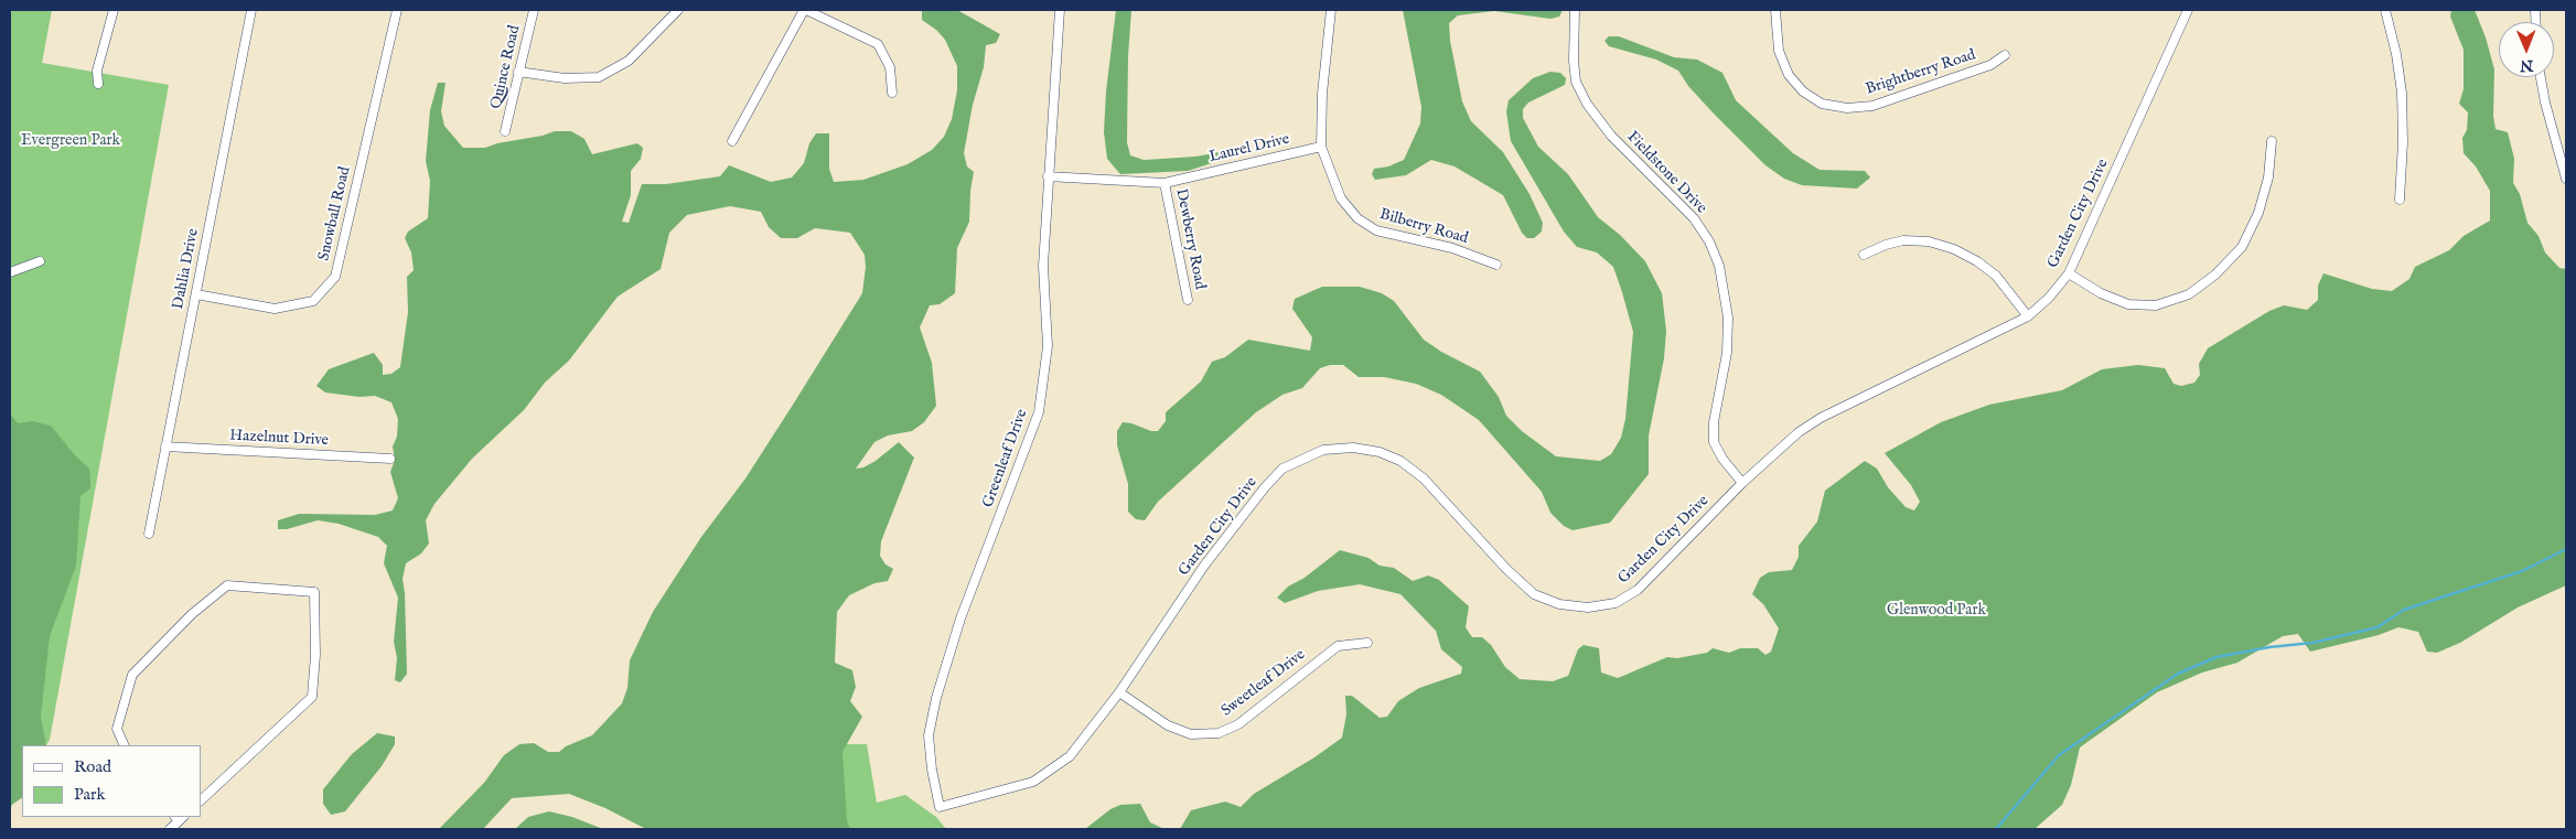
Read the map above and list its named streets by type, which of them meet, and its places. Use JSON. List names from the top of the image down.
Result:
{
  "streets": {
    "street": [
      "Quince Road",
      "Brightberry Road",
      "Laurel Drive",
      "Fieldstone Drive",
      "Snowball Road",
      "Garden City Drive",
      "Bilberry Road",
      "Dewberry Road",
      "Dahlia Drive",
      "Hazelnut Drive",
      "Greenleaf Drive",
      "Sweetleaf Drive"
    ]
  },
  "crossings": [
    ["Laurel Drive", "Bilberry Road"],
    ["Laurel Drive", "Dewberry Road"],
    ["Laurel Drive", "Greenleaf Drive"],
    ["Fieldstone Drive", "Garden City Drive"],
    ["Snowball Road", "Dahlia Drive"],
    ["Garden City Drive", "Greenleaf Drive"],
    ["Garden City Drive", "Sweetleaf Drive"],
    ["Dahlia Drive", "Hazelnut Drive"]
  ],
  "parks": ["Evergreen Park", "Glenwood Park"],
  "legend": ["Road", "Park"],
  "north": "bottom"
}
